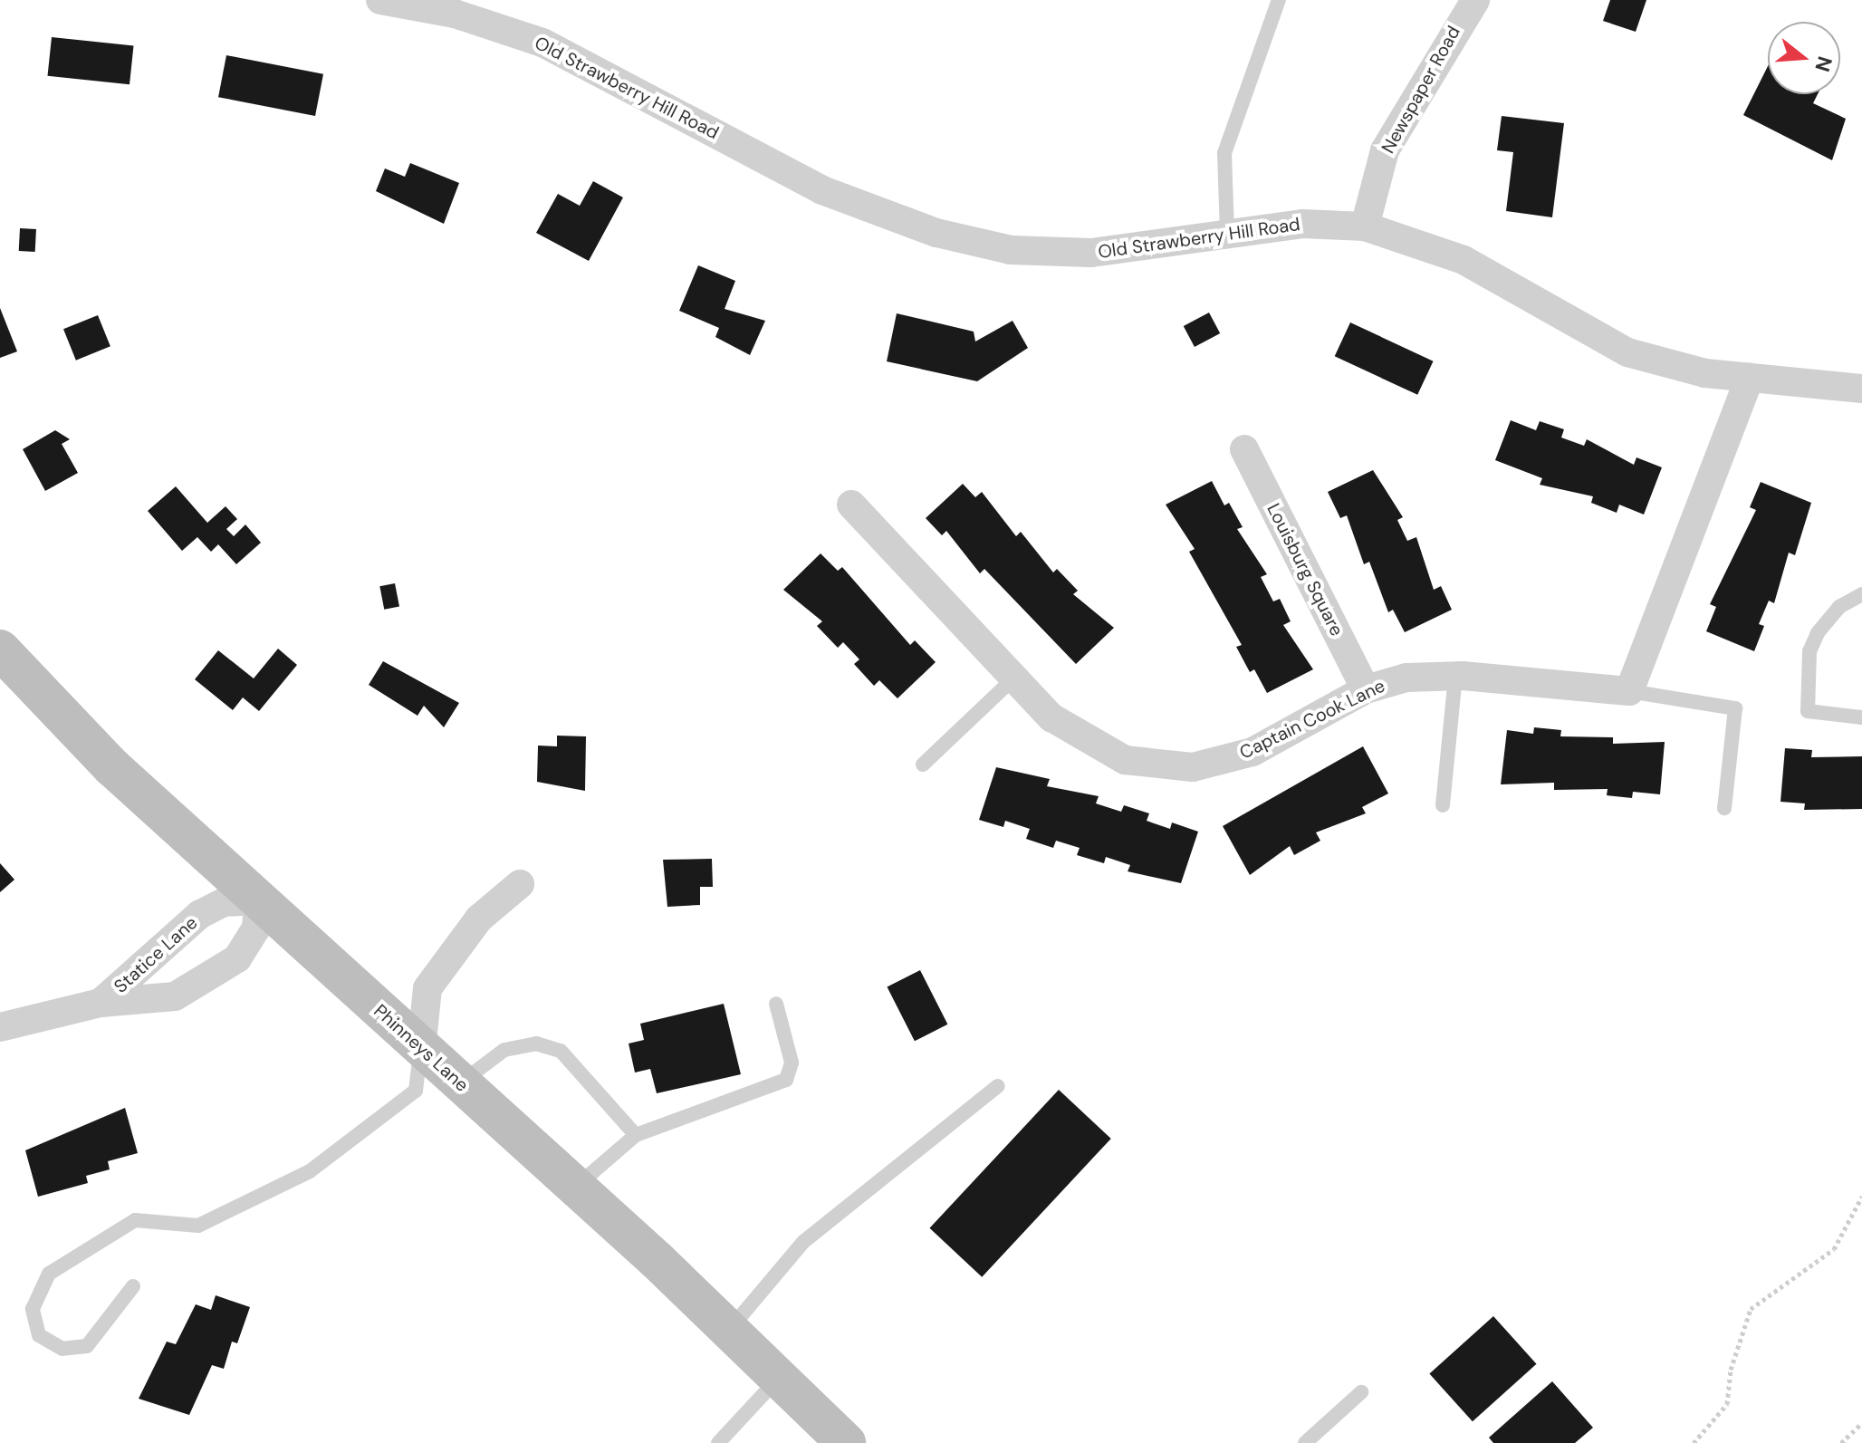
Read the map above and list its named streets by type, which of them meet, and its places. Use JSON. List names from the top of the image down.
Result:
{
  "streets": {
    "main road": ["Phinneys Lane"],
    "street": [
      "Old Strawberry Hill Road",
      "Newspaper Road",
      "Louisburg Square",
      "Captain Cook Lane",
      "Statice Lane"
    ]
  },
  "crossings": [
    ["Old Strawberry Hill Road", "Newspaper Road"],
    ["Louisburg Square", "Captain Cook Lane"],
    ["Statice Lane", "Phinneys Lane"]
  ],
  "north": "right"
}
